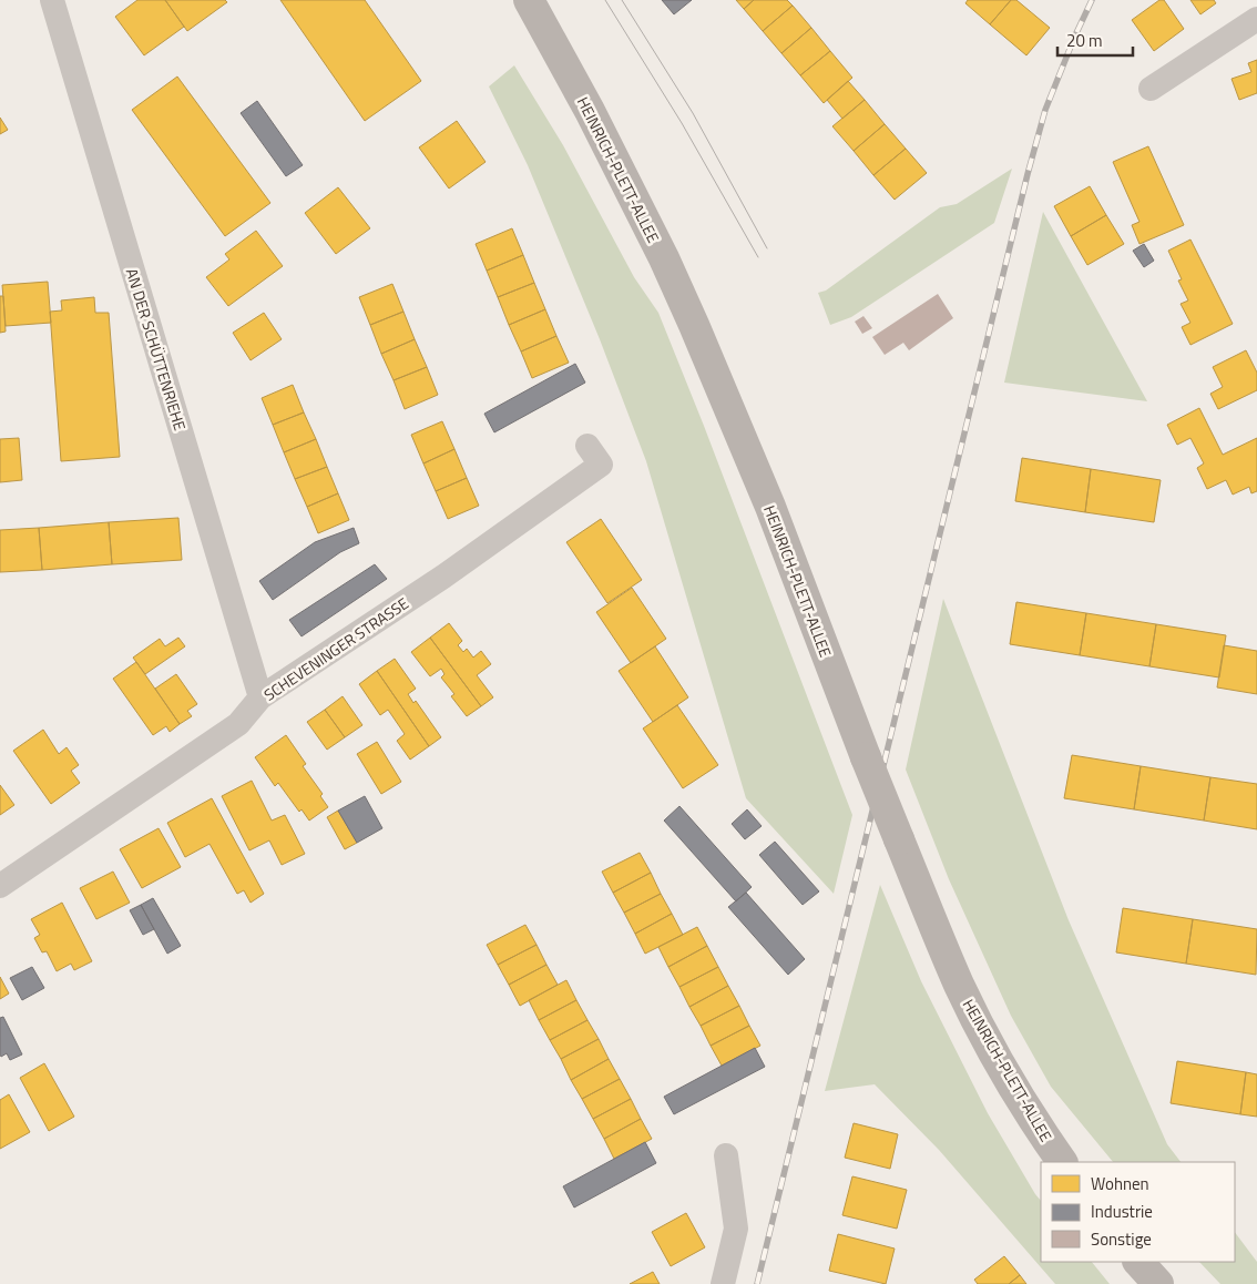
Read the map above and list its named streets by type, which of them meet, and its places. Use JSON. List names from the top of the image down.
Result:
{
  "streets": {
    "main road": ["HEINRICH-PLETT-ALLEE"],
    "street": ["AN DER SCHÜTTENRIEHE", "SCHEVENINGER STRASSE"]
  },
  "crossings": [
    ["AN DER SCHÜTTENRIEHE", "SCHEVENINGER STRASSE"]
  ],
  "legend": ["Wohnen", "Industrie", "Sonstige"],
  "scale_bar": "20 m"
}
